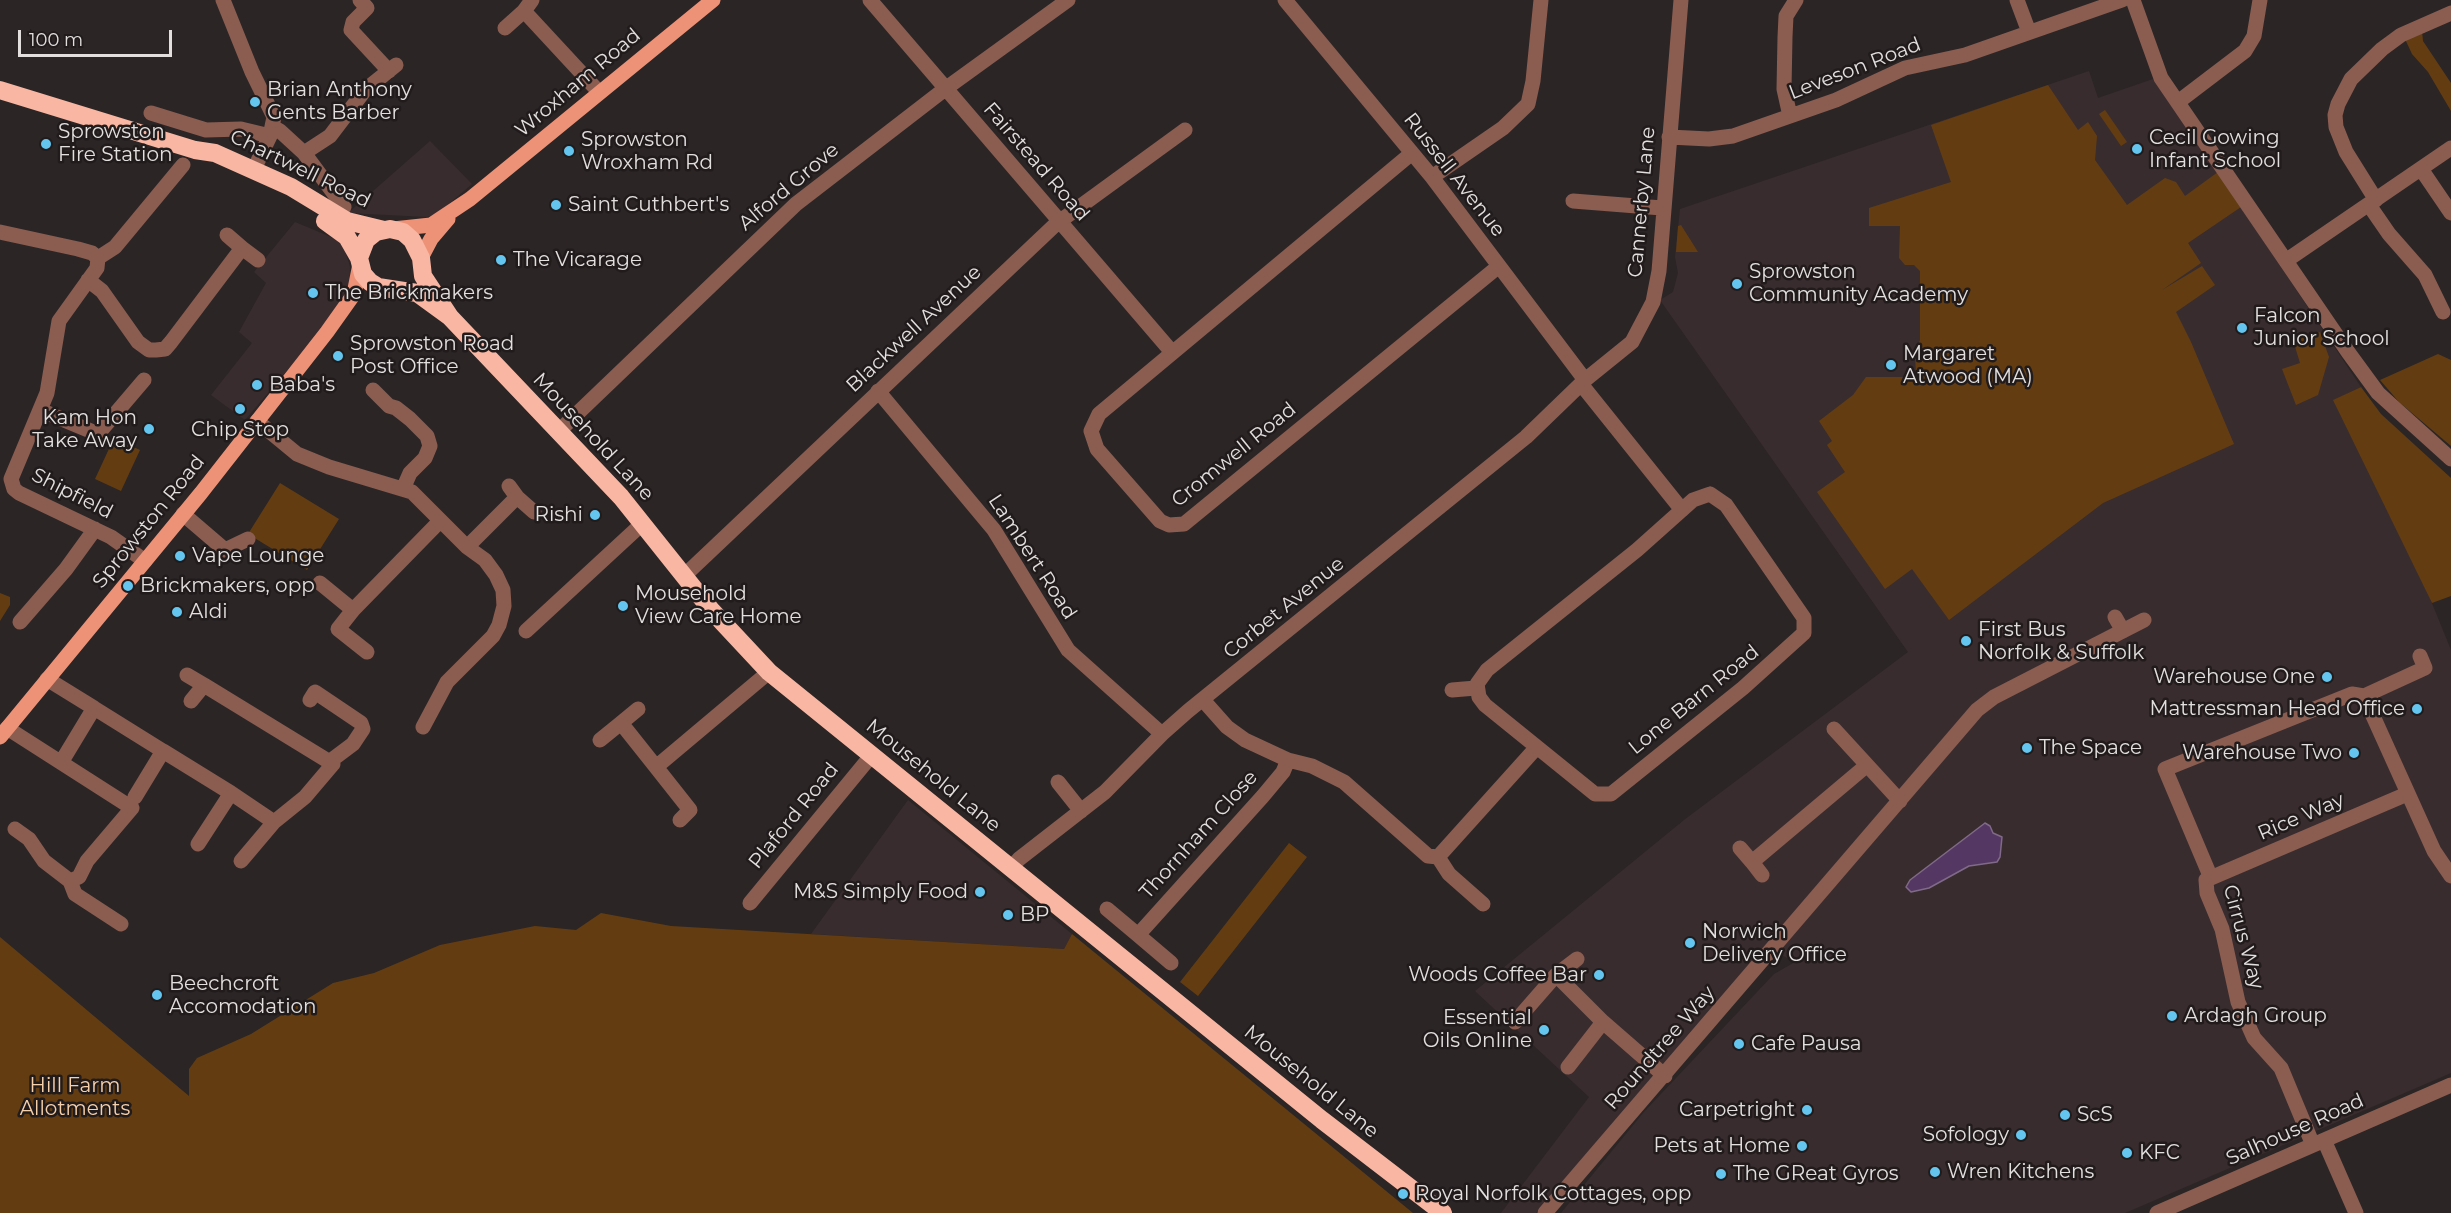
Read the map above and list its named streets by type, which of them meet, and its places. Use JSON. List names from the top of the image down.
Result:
{
  "streets": {
    "highway": ["Chartwell Road", "Mousehold Lane"],
    "main road": ["Wroxham Road", "Sprowston Road"],
    "street": [
      "Leveson Road",
      "Fairstead Road",
      "Russell Avenue",
      "Alford Grove",
      "Cannerby Lane",
      "Blackwell Avenue",
      "Cromwell Road",
      "Shipfield",
      "Lambert Road",
      "Corbet Avenue",
      "Lone Barn Road",
      "Plaford Road",
      "Rice Way",
      "Thornham Close",
      "Cirrus Way",
      "Roundtree Way",
      "Salhouse Road"
    ]
  },
  "crossings": [
    ["Leveson Road", "Cannerby Lane"],
    ["Wroxham Road", "Chartwell Road"],
    ["Wroxham Road", "Mousehold Lane"],
    ["Wroxham Road", "Sprowston Road"],
    ["Fairstead Road", "Alford Grove"],
    ["Fairstead Road", "Blackwell Avenue"],
    ["Fairstead Road", "Cromwell Road"],
    ["Chartwell Road", "Mousehold Lane"],
    ["Chartwell Road", "Sprowston Road"],
    ["Russell Avenue", "Cannerby Lane"],
    ["Russell Avenue", "Cromwell Road"],
    ["Russell Avenue", "Corbet Avenue"],
    ["Alford Grove", "Mousehold Lane"],
    ["Cannerby Lane", "Corbet Avenue"],
    ["Blackwell Avenue", "Mousehold Lane"],
    ["Blackwell Avenue", "Lambert Road"],
    ["Mousehold Lane", "Sprowston Road"],
    ["Mousehold Lane", "Corbet Avenue"],
    ["Mousehold Lane", "Plaford Road"],
    ["Shipfield", "Sprowston Road"],
    ["Lambert Road", "Corbet Avenue"],
    ["Rice Way", "Cirrus Way"],
    ["Cirrus Way", "Salhouse Road"]
  ],
  "parks": ["Hill Farm Allotments"],
  "places": [
    "Brian Anthony Gents Barber",
    "Sprowston Fire Station",
    "Cecil Gowing Infant School",
    "Sprowston Wroxham Rd",
    "Saint Cuthbert's",
    "The Vicarage",
    "Sprowston Community Academy",
    "The Brickmakers",
    "Falcon Junior School",
    "Sprowston Road Post Office",
    "Margaret Atwood (MA)",
    "Baba's",
    "Chip Stop",
    "Kam Hon Take Away",
    "Rishi",
    "Vape Lounge",
    "Brickmakers, opp",
    "Mousehold View Care Home",
    "Aldi",
    "First Bus Norfolk & Suffolk",
    "Warehouse One",
    "Mattressman Head Office",
    "The Space",
    "Warehouse Two",
    "M&S Simply Food",
    "BP",
    "Norwich Delivery Office",
    "Woods Coffee Bar",
    "Beechcroft Accomodation",
    "Ardagh Group",
    "Essential Oils Online",
    "Cafe Pausa",
    "Carpetright",
    "ScS",
    "Sofology",
    "Pets at Home",
    "KFC",
    "Wren Kitchens",
    "The GReat Gyros",
    "Royal Norfolk Cottages, opp"
  ],
  "scale_bar": "100 m"
}
